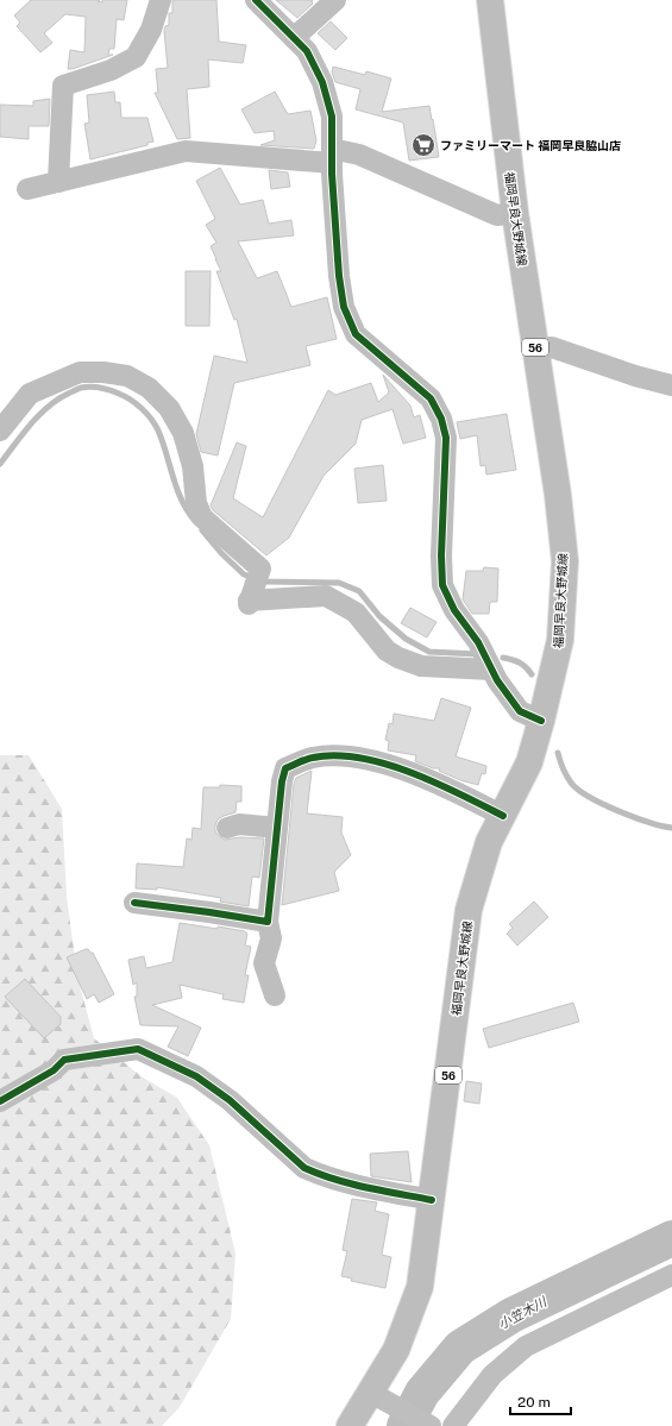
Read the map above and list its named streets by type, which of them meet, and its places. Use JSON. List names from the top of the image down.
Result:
{
  "streets": {
    "main road": ["福岡早良大野城線", "56"]
  },
  "water": ["小笠木川"],
  "places": {
    "supermarket": ["ファミリーマート 福岡早良脇山店"]
  },
  "scale_bar": "20 m"
}
